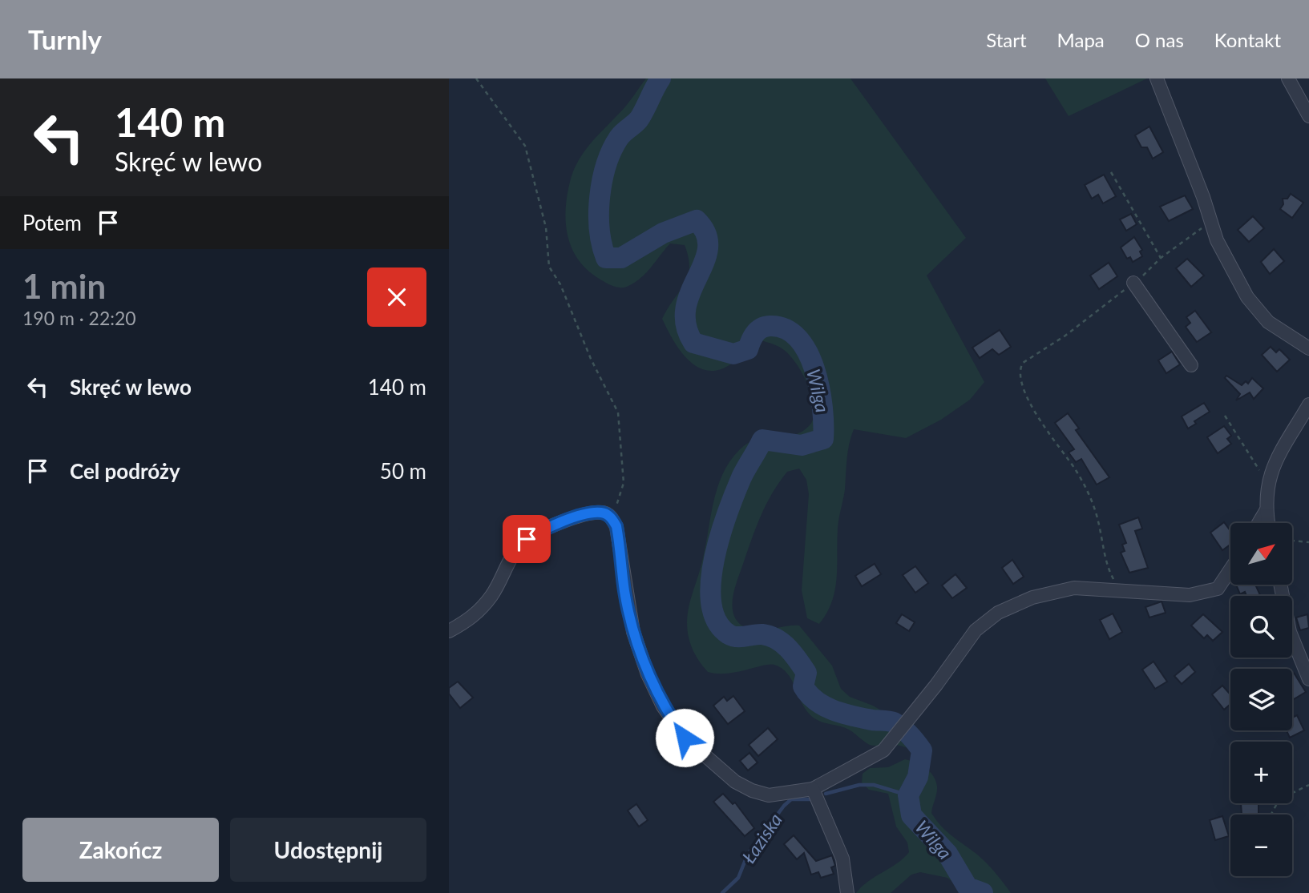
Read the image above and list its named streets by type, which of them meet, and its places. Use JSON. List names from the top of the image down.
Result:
{
  "water": ["Wilga", "Łaziska"],
  "north": "top right",
  "page": {
    "header": "Turnly",
    "nav": [
      "Start",
      "Mapa",
      "O nas",
      "Kontakt"
    ],
    "turn": ["140 m", "Skręć w lewo"],
    "then": "Potem",
    "heading": ["1 min", "190 m · 22:20"],
    "list": [
      {
        "name": "Skręć w lewo",
        "value": "140 m"
      },
      {
        "name": "Cel podróży",
        "value": "50 m"
      }
    ],
    "map_buttons": ["+", "−"],
    "buttons": ["Zakończ", "Udostępnij"]
  }
}
